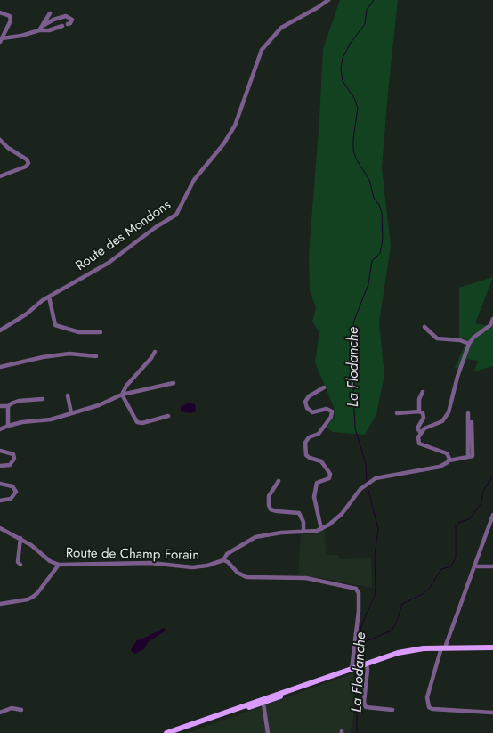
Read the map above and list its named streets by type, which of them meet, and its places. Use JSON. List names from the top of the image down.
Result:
{
  "streets": {
    "street": ["Route des Mondons", "Route de Champ Forain"]
  },
  "water": ["La Flodanche"]
}
